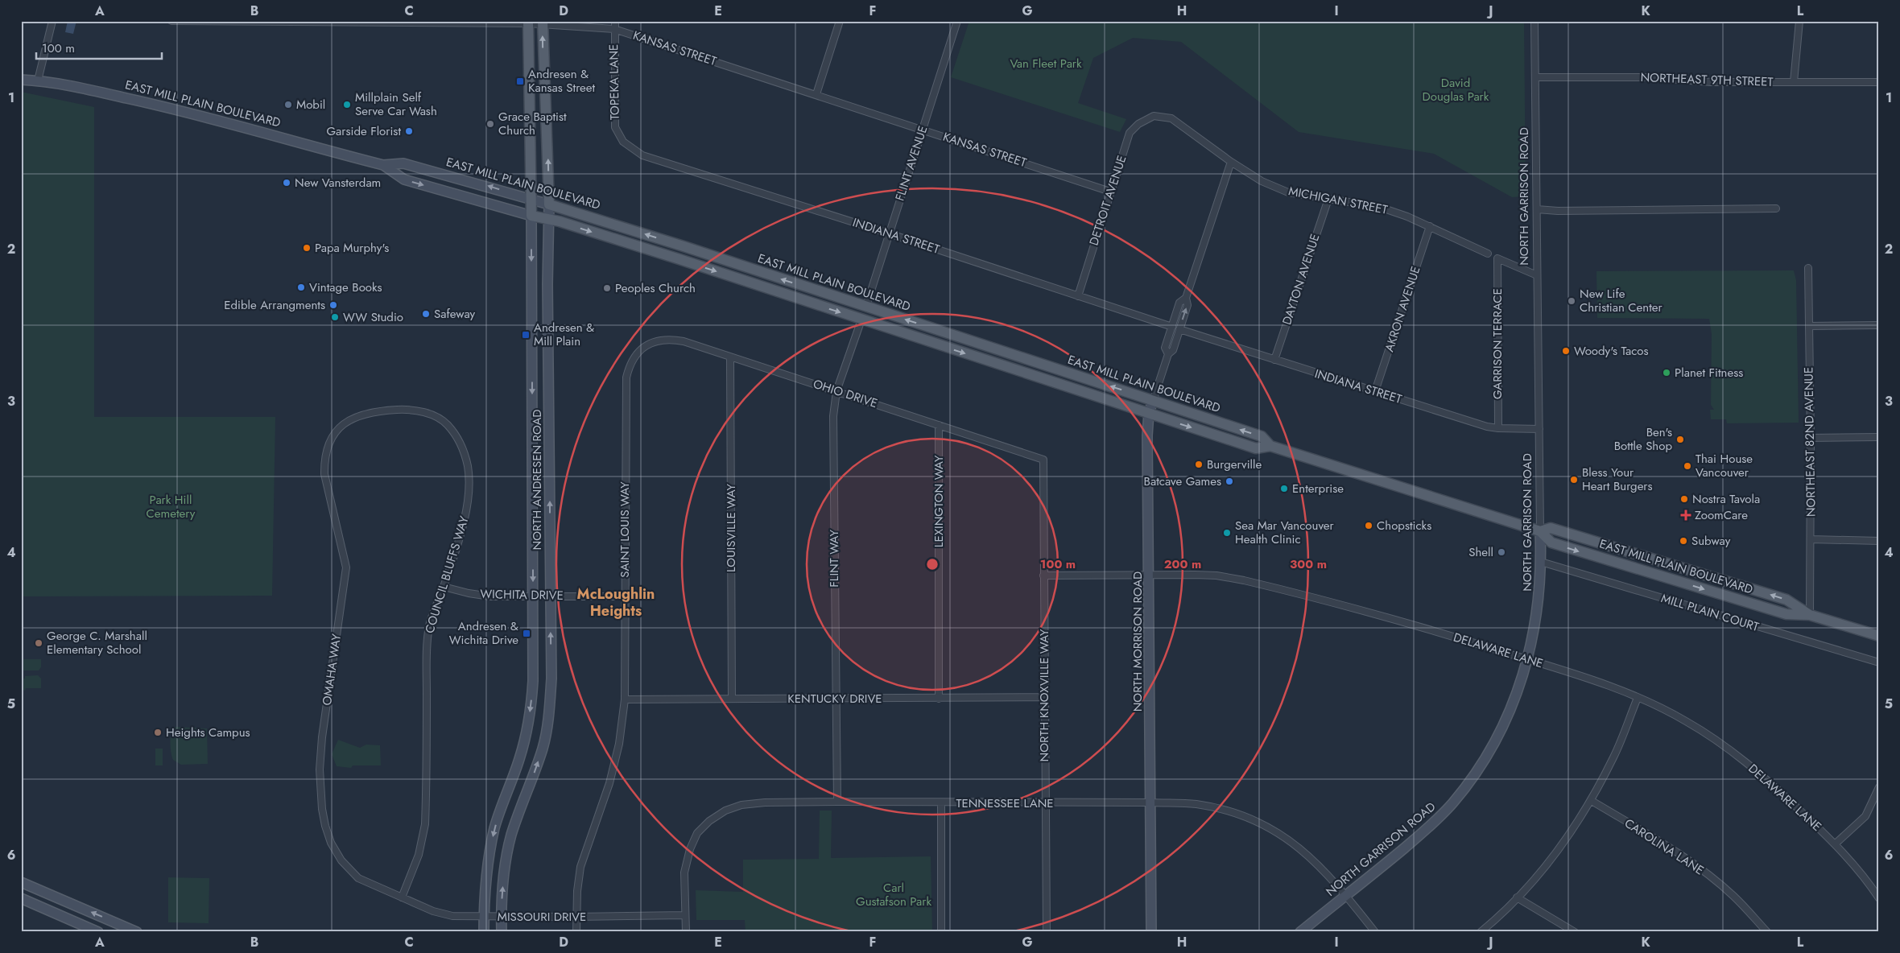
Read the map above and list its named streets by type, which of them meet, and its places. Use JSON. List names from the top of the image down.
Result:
{
  "streets": {
    "main road": ["EAST MILL PLAIN BOULEVARD", "NORTH ANDRESEN ROAD"],
    "street": [
      "KANSAS STREET",
      "NORTHEAST 9TH STREET",
      "TOPEKA LANE",
      "FLINT AVENUE",
      "NORTH GARRISON ROAD",
      "DETROIT AVENUE",
      "MICHIGAN STREET",
      "INDIANA STREET",
      "DAYTON AVENUE",
      "AKRON AVENUE",
      "GARRISON TERRACE",
      "OHIO DRIVE",
      "NORTHEAST 82ND AVENUE",
      "LEXINGTON WAY",
      "LOUISVILLE WAY",
      "SAINT LOUIS WAY",
      "FLINT WAY",
      "COUNCIL BLUFFS WAY",
      "WICHITA DRIVE",
      "MILL PLAIN COURT",
      "NORTH MORRISON ROAD",
      "DELAWARE LANE",
      "OMAHA WAY",
      "NORTH KNOXVILLE WAY",
      "KENTUCKY DRIVE",
      "TENNESSEE LANE",
      "CAROLINA LANE",
      "MISSOURI DRIVE"
    ]
  },
  "crossings": [
    ["KANSAS STREET", "TOPEKA LANE"],
    ["KANSAS STREET", "FLINT AVENUE"],
    ["KANSAS STREET", "DETROIT AVENUE"],
    ["KANSAS STREET", "NORTH ANDRESEN ROAD"],
    ["NORTHEAST 9TH STREET", "NORTH GARRISON ROAD"],
    ["TOPEKA LANE", "INDIANA STREET"],
    ["EAST MILL PLAIN BOULEVARD", "FLINT AVENUE"],
    ["EAST MILL PLAIN BOULEVARD", "NORTH GARRISON ROAD"],
    ["EAST MILL PLAIN BOULEVARD", "NORTHEAST 82ND AVENUE"],
    ["EAST MILL PLAIN BOULEVARD", "NORTH ANDRESEN ROAD"],
    ["EAST MILL PLAIN BOULEVARD", "FLINT WAY"],
    ["EAST MILL PLAIN BOULEVARD", "NORTH MORRISON ROAD"],
    ["FLINT AVENUE", "INDIANA STREET"],
    ["NORTH GARRISON ROAD", "INDIANA STREET"],
    ["NORTH GARRISON ROAD", "GARRISON TERRACE"],
    ["NORTH GARRISON ROAD", "MILL PLAIN COURT"],
    ["NORTH GARRISON ROAD", "DELAWARE LANE"],
    ["NORTH GARRISON ROAD", "TENNESSEE LANE"],
    ["DETROIT AVENUE", "MICHIGAN STREET"],
    ["DETROIT AVENUE", "INDIANA STREET"],
    ["MICHIGAN STREET", "DAYTON AVENUE"],
    ["MICHIGAN STREET", "AKRON AVENUE"],
    ["MICHIGAN STREET", "NORTH MORRISON ROAD"],
    ["INDIANA STREET", "DAYTON AVENUE"],
    ["INDIANA STREET", "AKRON AVENUE"],
    ["INDIANA STREET", "GARRISON TERRACE"],
    ["INDIANA STREET", "NORTH MORRISON ROAD"],
    ["OHIO DRIVE", "LEXINGTON WAY"],
    ["OHIO DRIVE", "LOUISVILLE WAY"],
    ["OHIO DRIVE", "SAINT LOUIS WAY"],
    ["OHIO DRIVE", "FLINT WAY"],
    ["OHIO DRIVE", "NORTH KNOXVILLE WAY"],
    ["NORTH ANDRESEN ROAD", "WICHITA DRIVE"],
    ["NORTH ANDRESEN ROAD", "MISSOURI DRIVE"],
    ["LEXINGTON WAY", "KENTUCKY DRIVE"],
    ["LOUISVILLE WAY", "KENTUCKY DRIVE"],
    ["SAINT LOUIS WAY", "WICHITA DRIVE"],
    ["SAINT LOUIS WAY", "KENTUCKY DRIVE"],
    ["SAINT LOUIS WAY", "MISSOURI DRIVE"],
    ["FLINT WAY", "KENTUCKY DRIVE"],
    ["FLINT WAY", "TENNESSEE LANE"],
    ["COUNCIL BLUFFS WAY", "WICHITA DRIVE"],
    ["COUNCIL BLUFFS WAY", "OMAHA WAY"],
    ["COUNCIL BLUFFS WAY", "MISSOURI DRIVE"],
    ["NORTH MORRISON ROAD", "DELAWARE LANE"],
    ["NORTH MORRISON ROAD", "TENNESSEE LANE"],
    ["DELAWARE LANE", "NORTH KNOXVILLE WAY"],
    ["OMAHA WAY", "MISSOURI DRIVE"],
    ["NORTH KNOXVILLE WAY", "KENTUCKY DRIVE"],
    ["NORTH KNOXVILLE WAY", "TENNESSEE LANE"],
    ["TENNESSEE LANE", "MISSOURI DRIVE"]
  ],
  "districts": ["McLoughlin Heights"],
  "parks": [
    "Van Fleet Park",
    "David Douglas Park",
    "Park Hill Cemetery",
    "Carl Gustafson Park"
  ],
  "places": {
    "transit": ["Andresen & Kansas Street", "Andresen & Mill Plain", "Andresen & Wichita Drive"],
    "other": [
      "Mobil",
      "Millplain Self Serve Car Wash",
      "Grace Baptist Church",
      "Garside Florist",
      "New Vansterdam",
      "Papa Murphy's",
      "Vintage Books",
      "Peoples Church",
      "New Life Christian Center",
      "Edible Arrangments",
      "Safeway",
      "WW Studio",
      "Woody's Tacos",
      "Planet Fitness",
      "Ben's Bottle Shop",
      "Burgerville",
      "Thai House Vancouver",
      "Bless Your Heart Burgers",
      "Batcave Games",
      "Enterprise",
      "Nostra Tavola",
      "Chopsticks",
      "Sea Mar Vancouver Health Clinic",
      "Subway",
      "Shell",
      "George C. Marshall Elementary School",
      "Heights Campus"
    ],
    "health": ["ZoomCare"]
  },
  "scale_bar": "100 m",
  "grid": {
    "columns": [
      "A",
      "B",
      "C",
      "D",
      "E",
      "F",
      "G",
      "H",
      "I",
      "J",
      "K",
      "L"
    ],
    "rows": [
      "1",
      "2",
      "3",
      "4",
      "5",
      "6"
    ]
  },
  "rings": ["100 m", "200 m", "300 m"]
}
